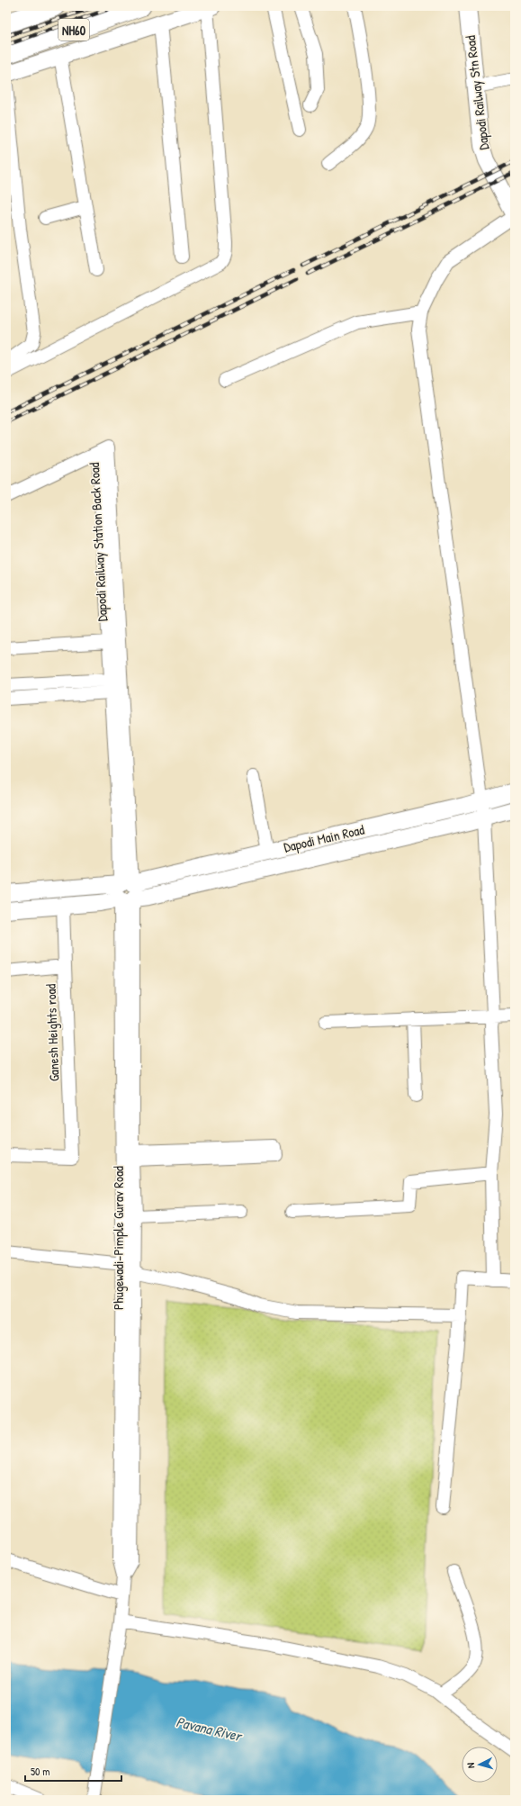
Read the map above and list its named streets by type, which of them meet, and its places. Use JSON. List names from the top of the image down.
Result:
{
  "streets": {
    "highway": ["NH60"],
    "main road": ["Dapodi Railway Stn Road", "Dapodi Main Road"],
    "street": ["Dapodi Railway Station Back Road", "Ganesh Heights road", "Phugewadi-Pimple Gurav Road"]
  },
  "crossings": [
    ["Dapodi Railway Station Back Road", "Dapodi Main Road"],
    ["Dapodi Railway Station Back Road", "Phugewadi-Pimple Gurav Road"],
    ["Dapodi Main Road", "Phugewadi-Pimple Gurav Road"]
  ],
  "water": ["Pavana River"],
  "scale_bar": "50 m",
  "north": "left"
}
